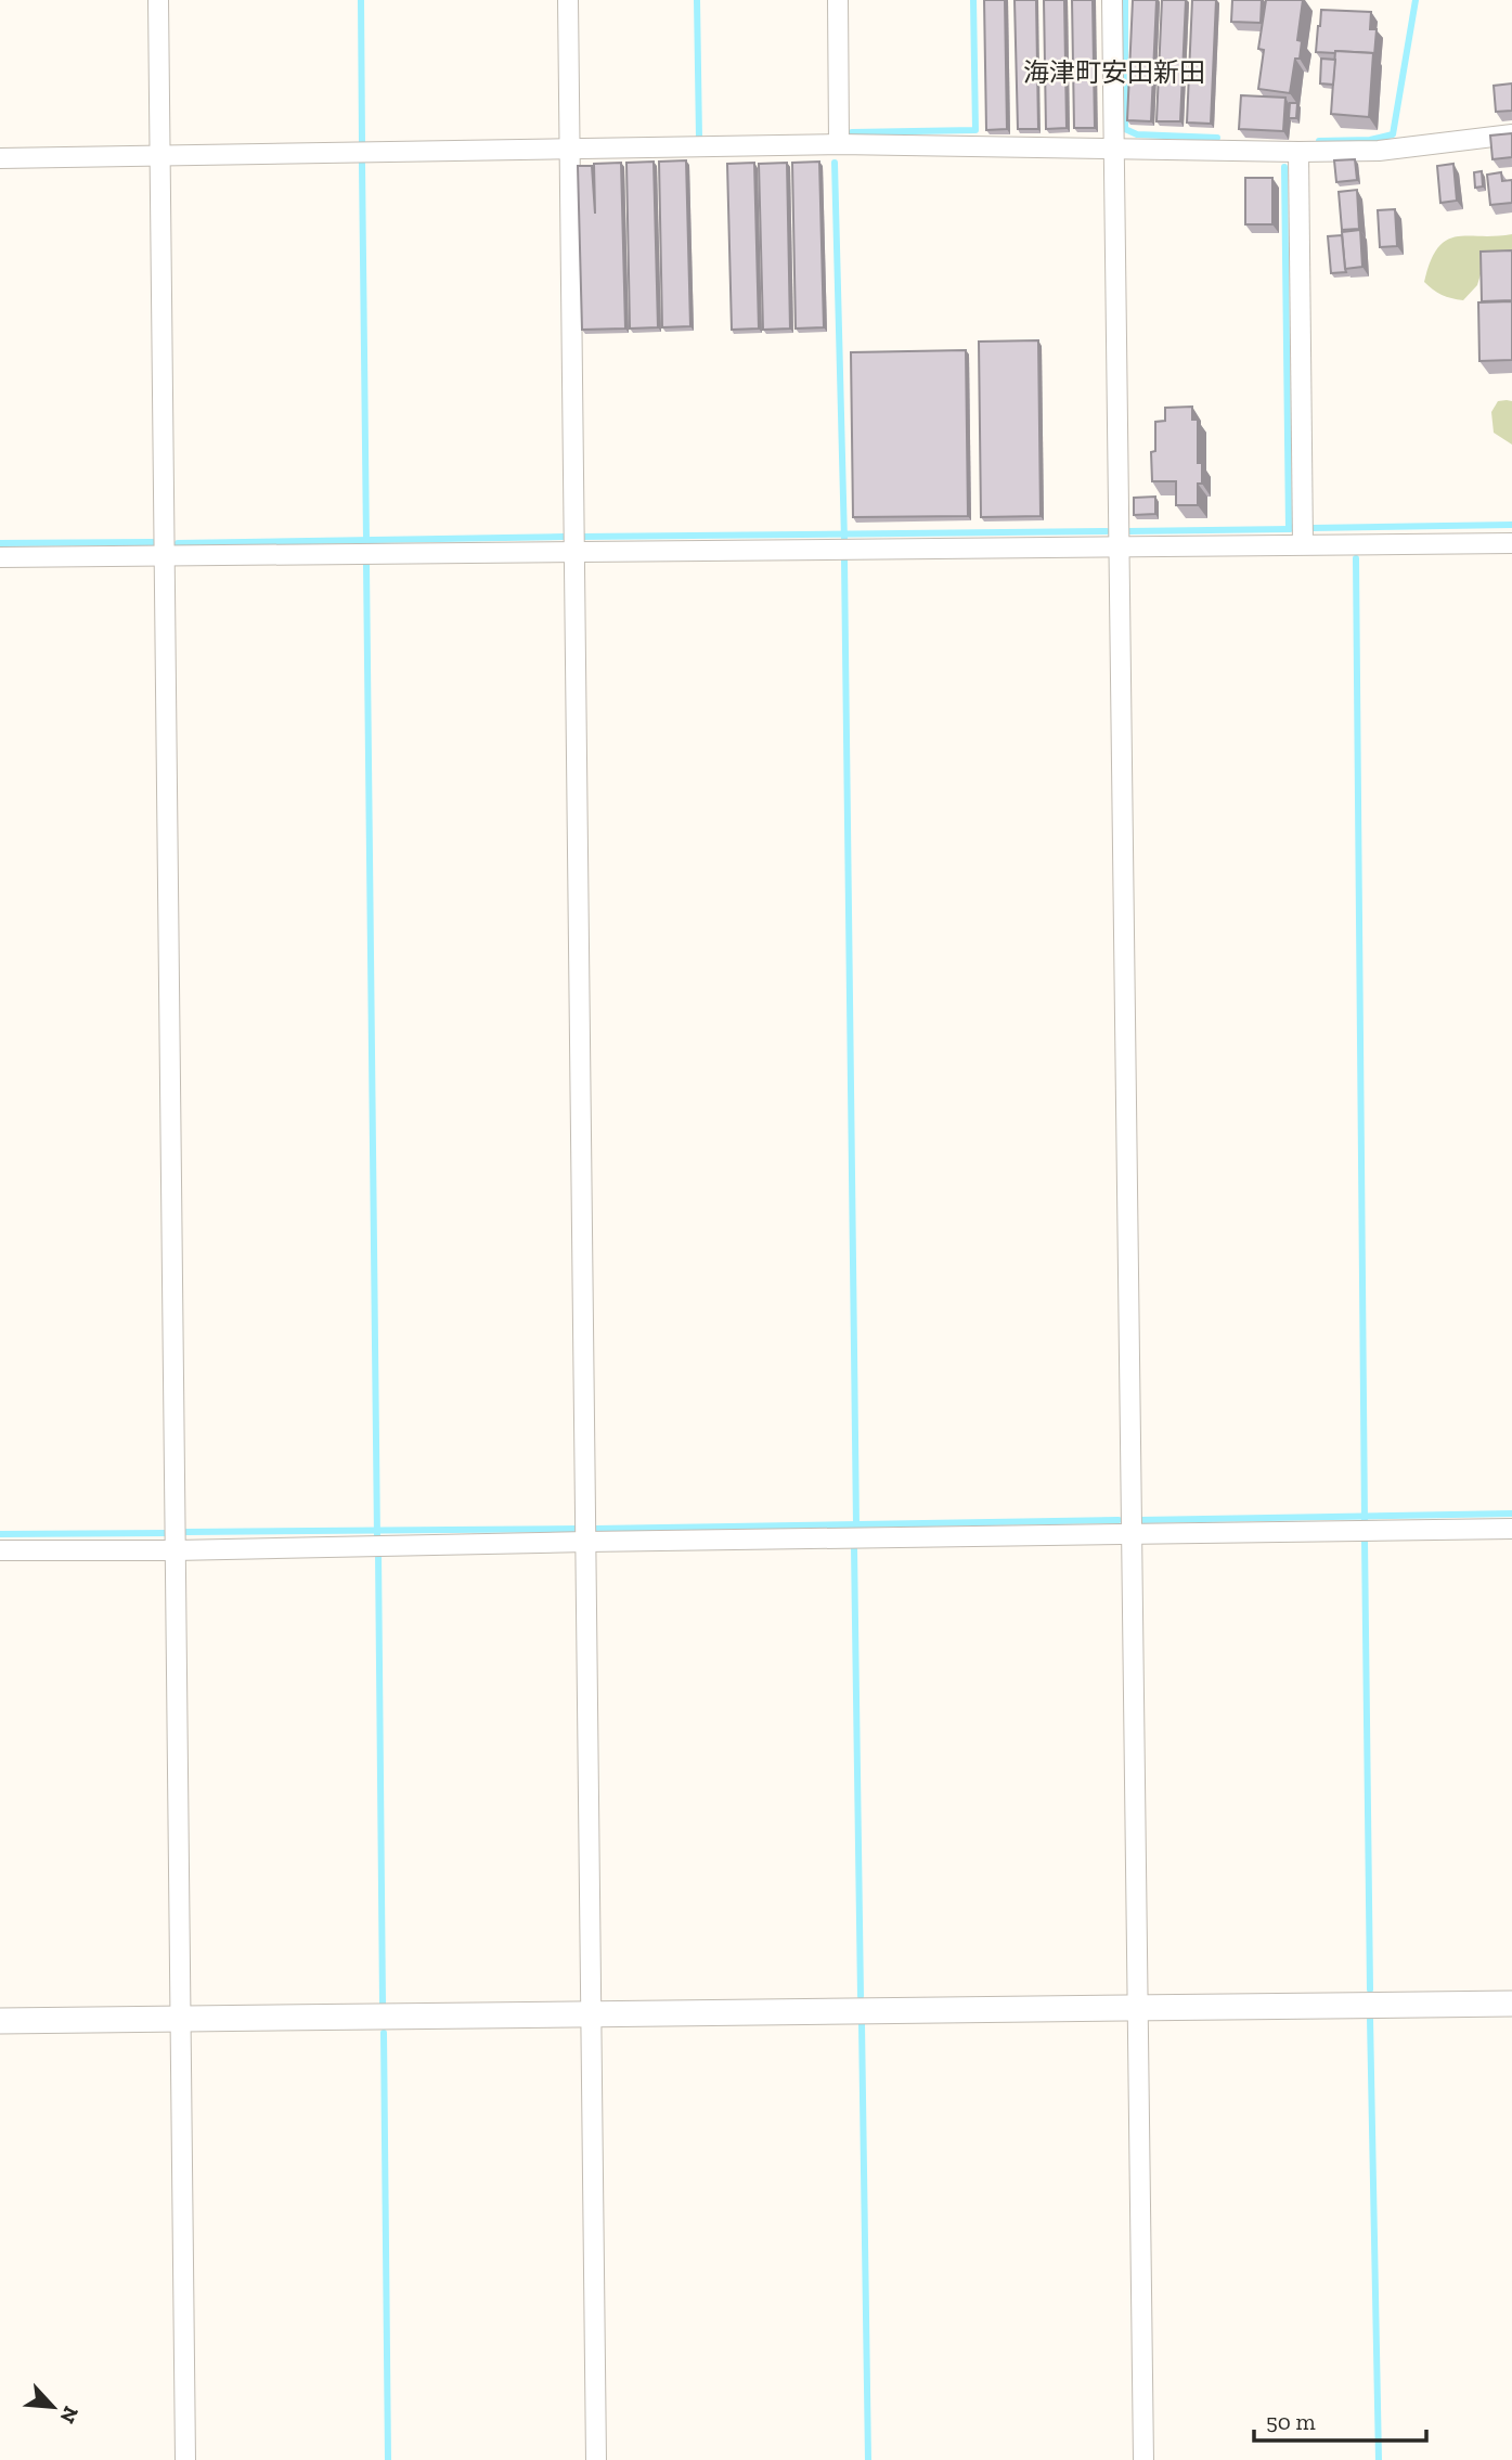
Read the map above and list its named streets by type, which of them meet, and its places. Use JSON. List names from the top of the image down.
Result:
{
  "districts": ["海津町安田新田"],
  "scale_bar": "50 m",
  "north": "bottom right"
}
